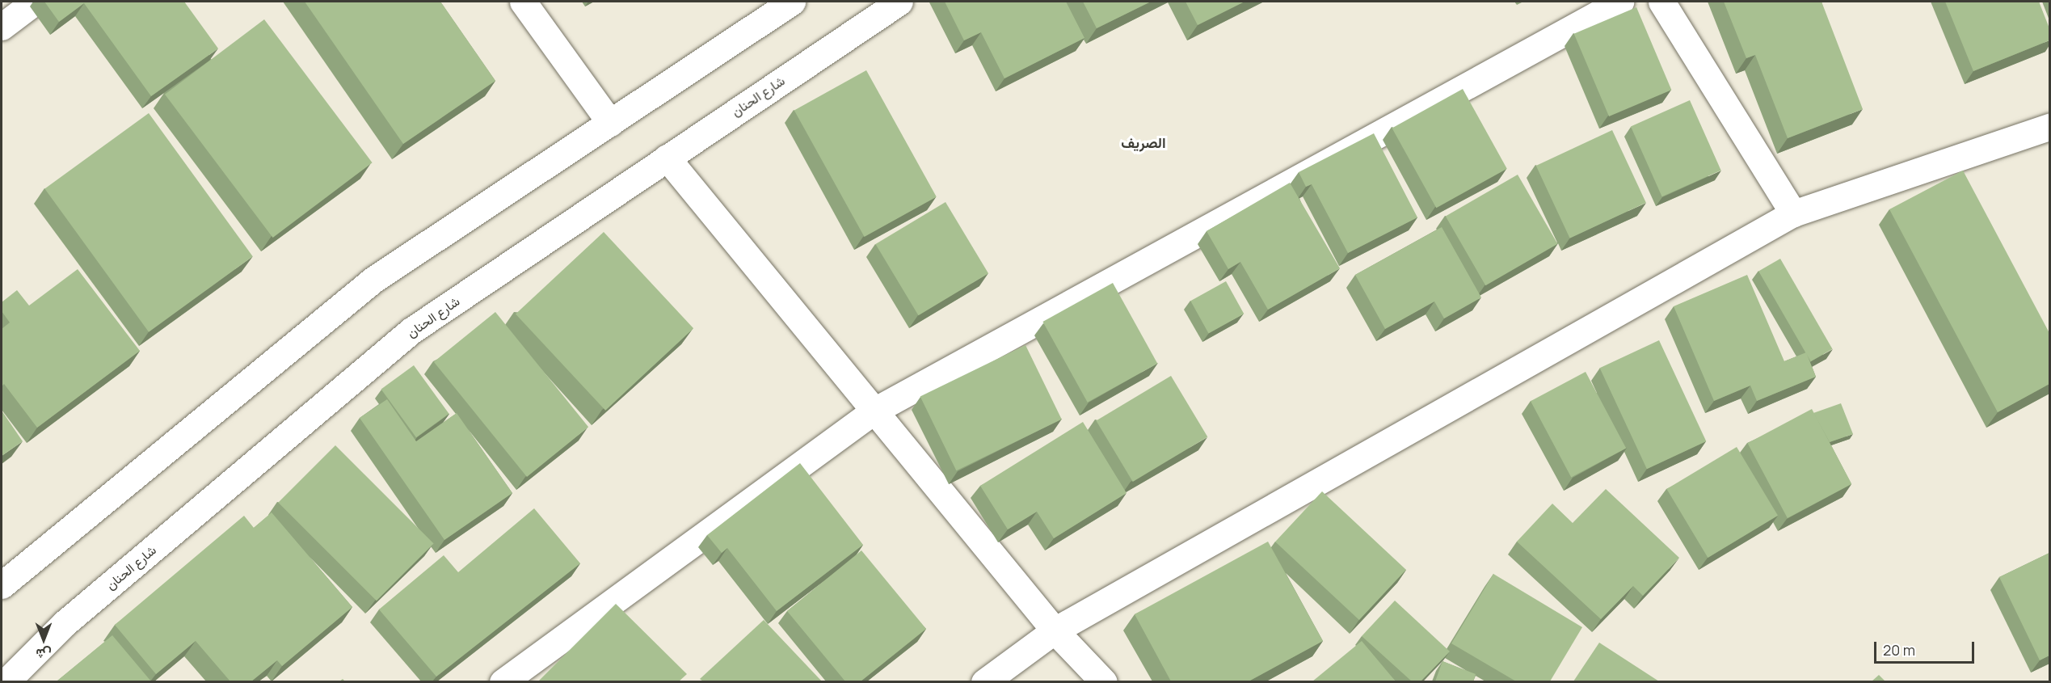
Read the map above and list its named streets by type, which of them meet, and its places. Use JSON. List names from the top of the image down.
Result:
{
  "streets": {
    "street": ["شارع الحنان"]
  },
  "districts": ["الصريف"],
  "scale_bar": "20 m",
  "north": "bottom"
}
